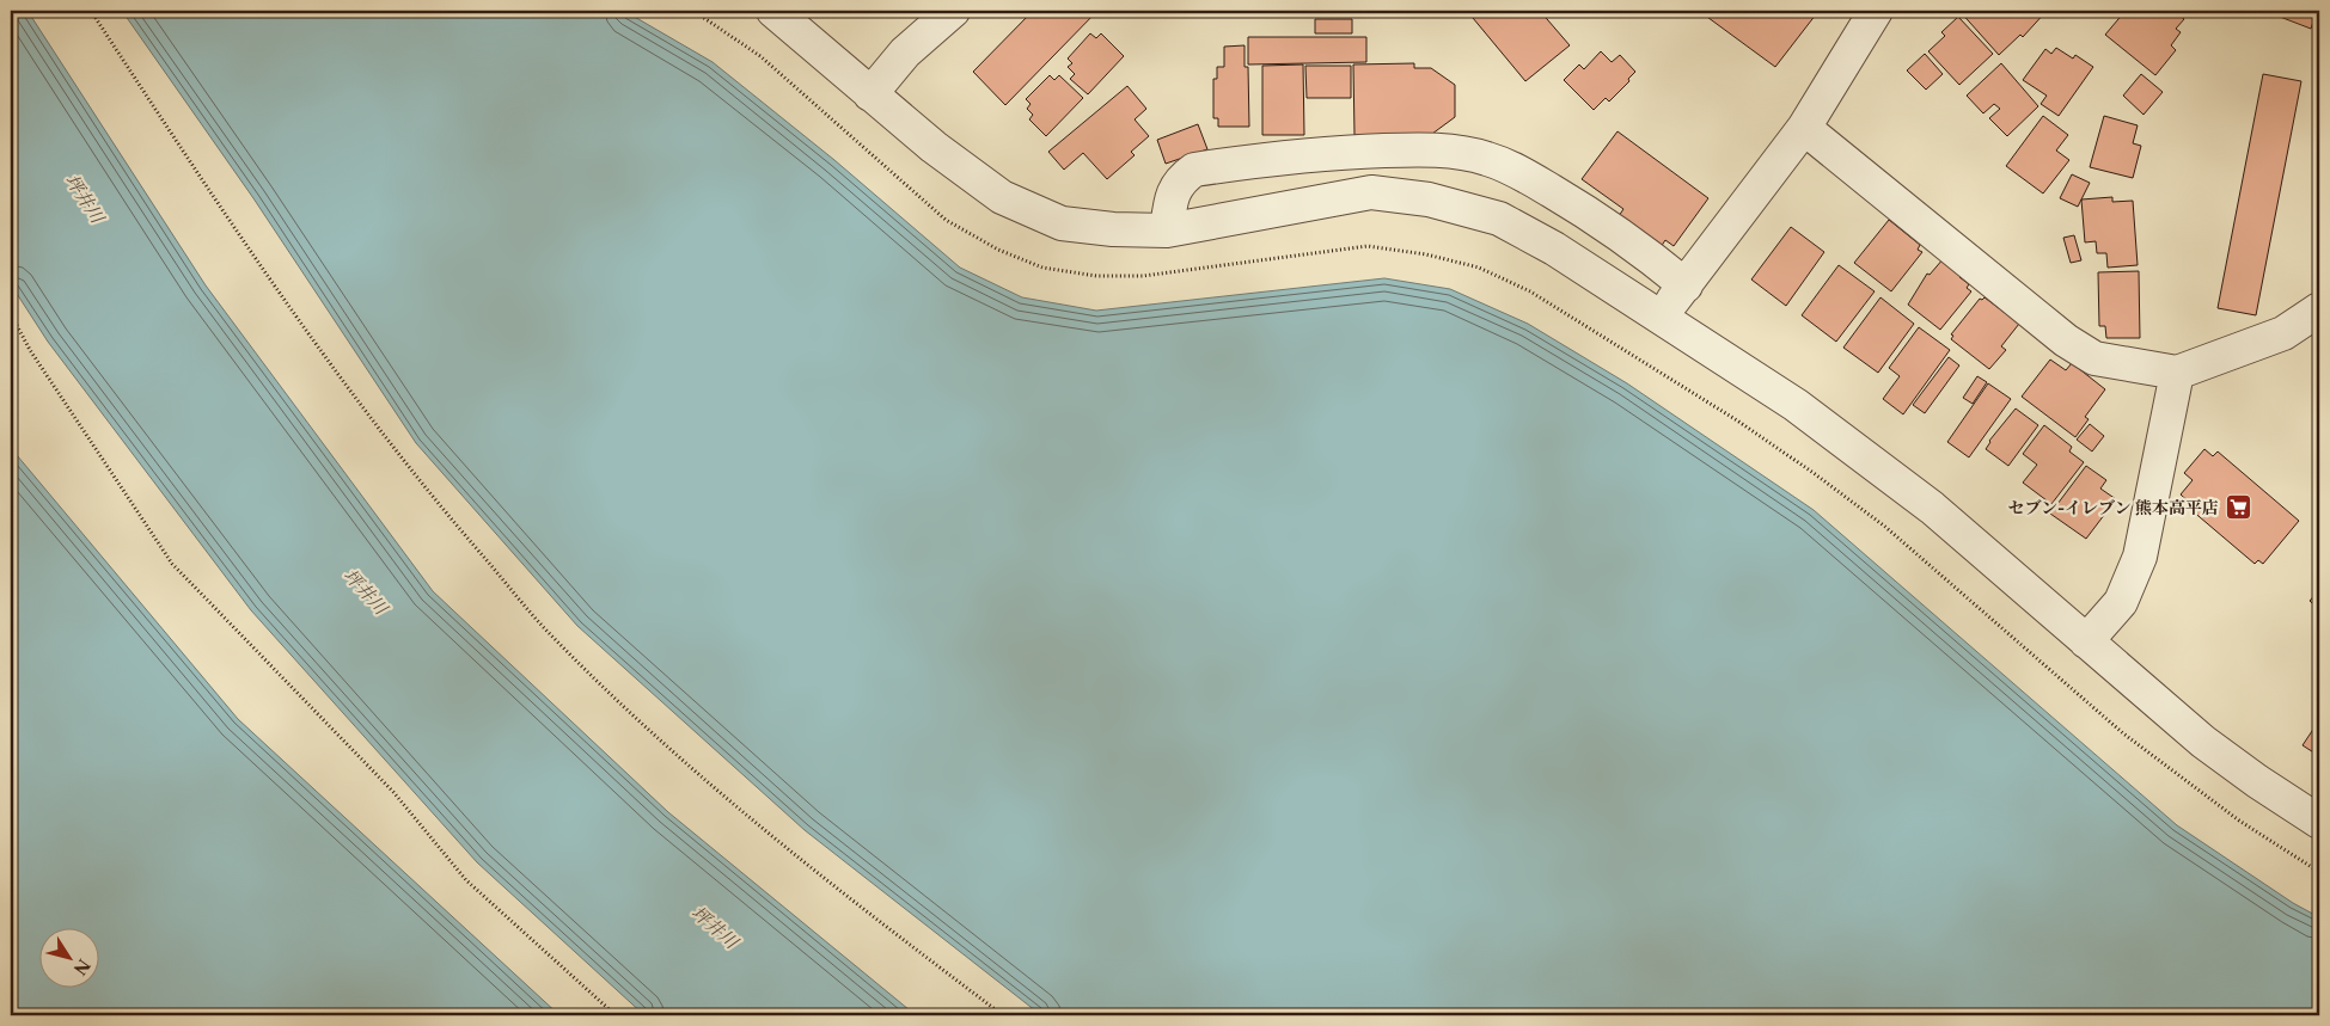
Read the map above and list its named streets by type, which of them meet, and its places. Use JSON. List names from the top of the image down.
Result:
{
  "water": ["坪井川"],
  "places": {
    "supermarket": ["セブン-イレブン 熊本高平店"]
  },
  "north": "bottom right"
}
